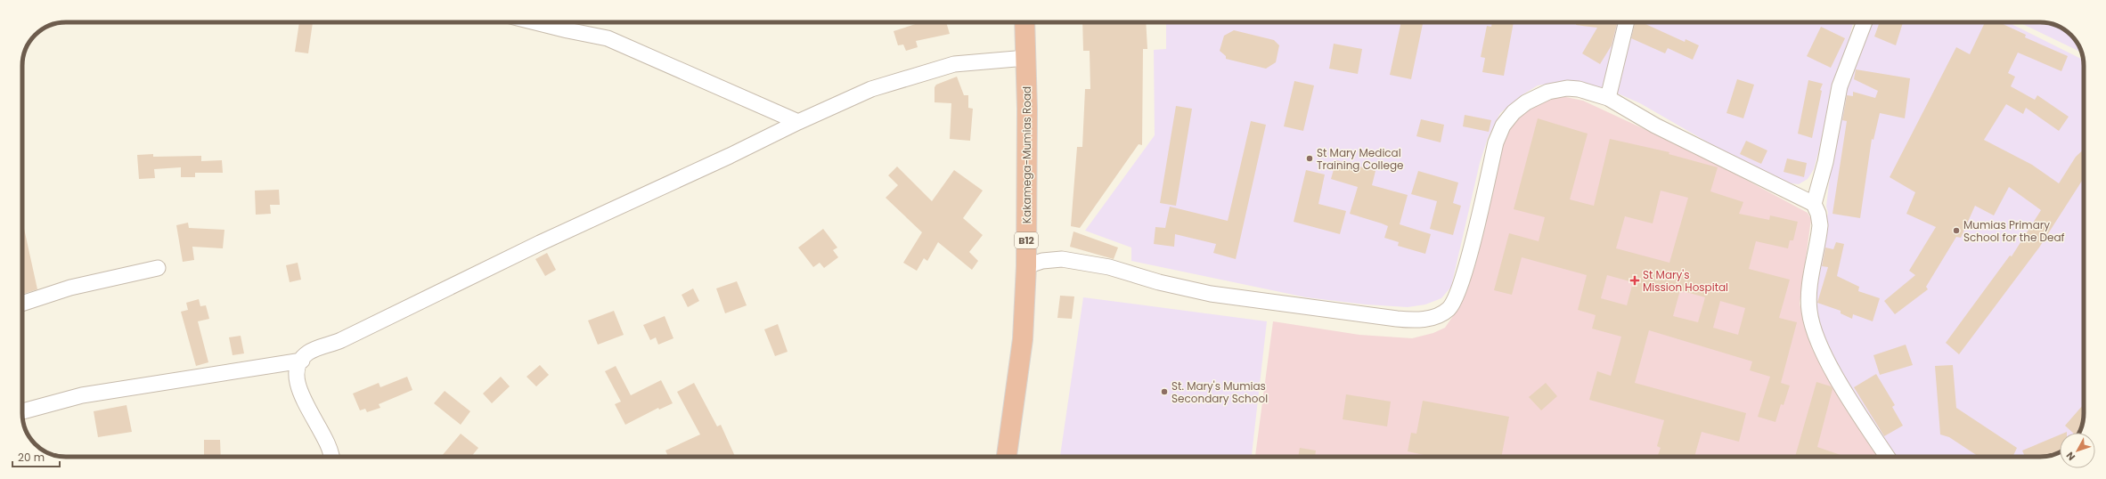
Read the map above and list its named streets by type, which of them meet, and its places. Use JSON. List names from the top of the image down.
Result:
{
  "streets": {
    "highway": ["Kakamega-Mumias Road", "B12"]
  },
  "places": {
    "other": ["St Mary Medical Training College", "Mumias Primary School for the Deaf", "St. Mary's Mumias Secondary School"],
    "health": ["St Mary's Mission Hospital"]
  },
  "scale_bar": "20 m",
  "north": "bottom left"
}
